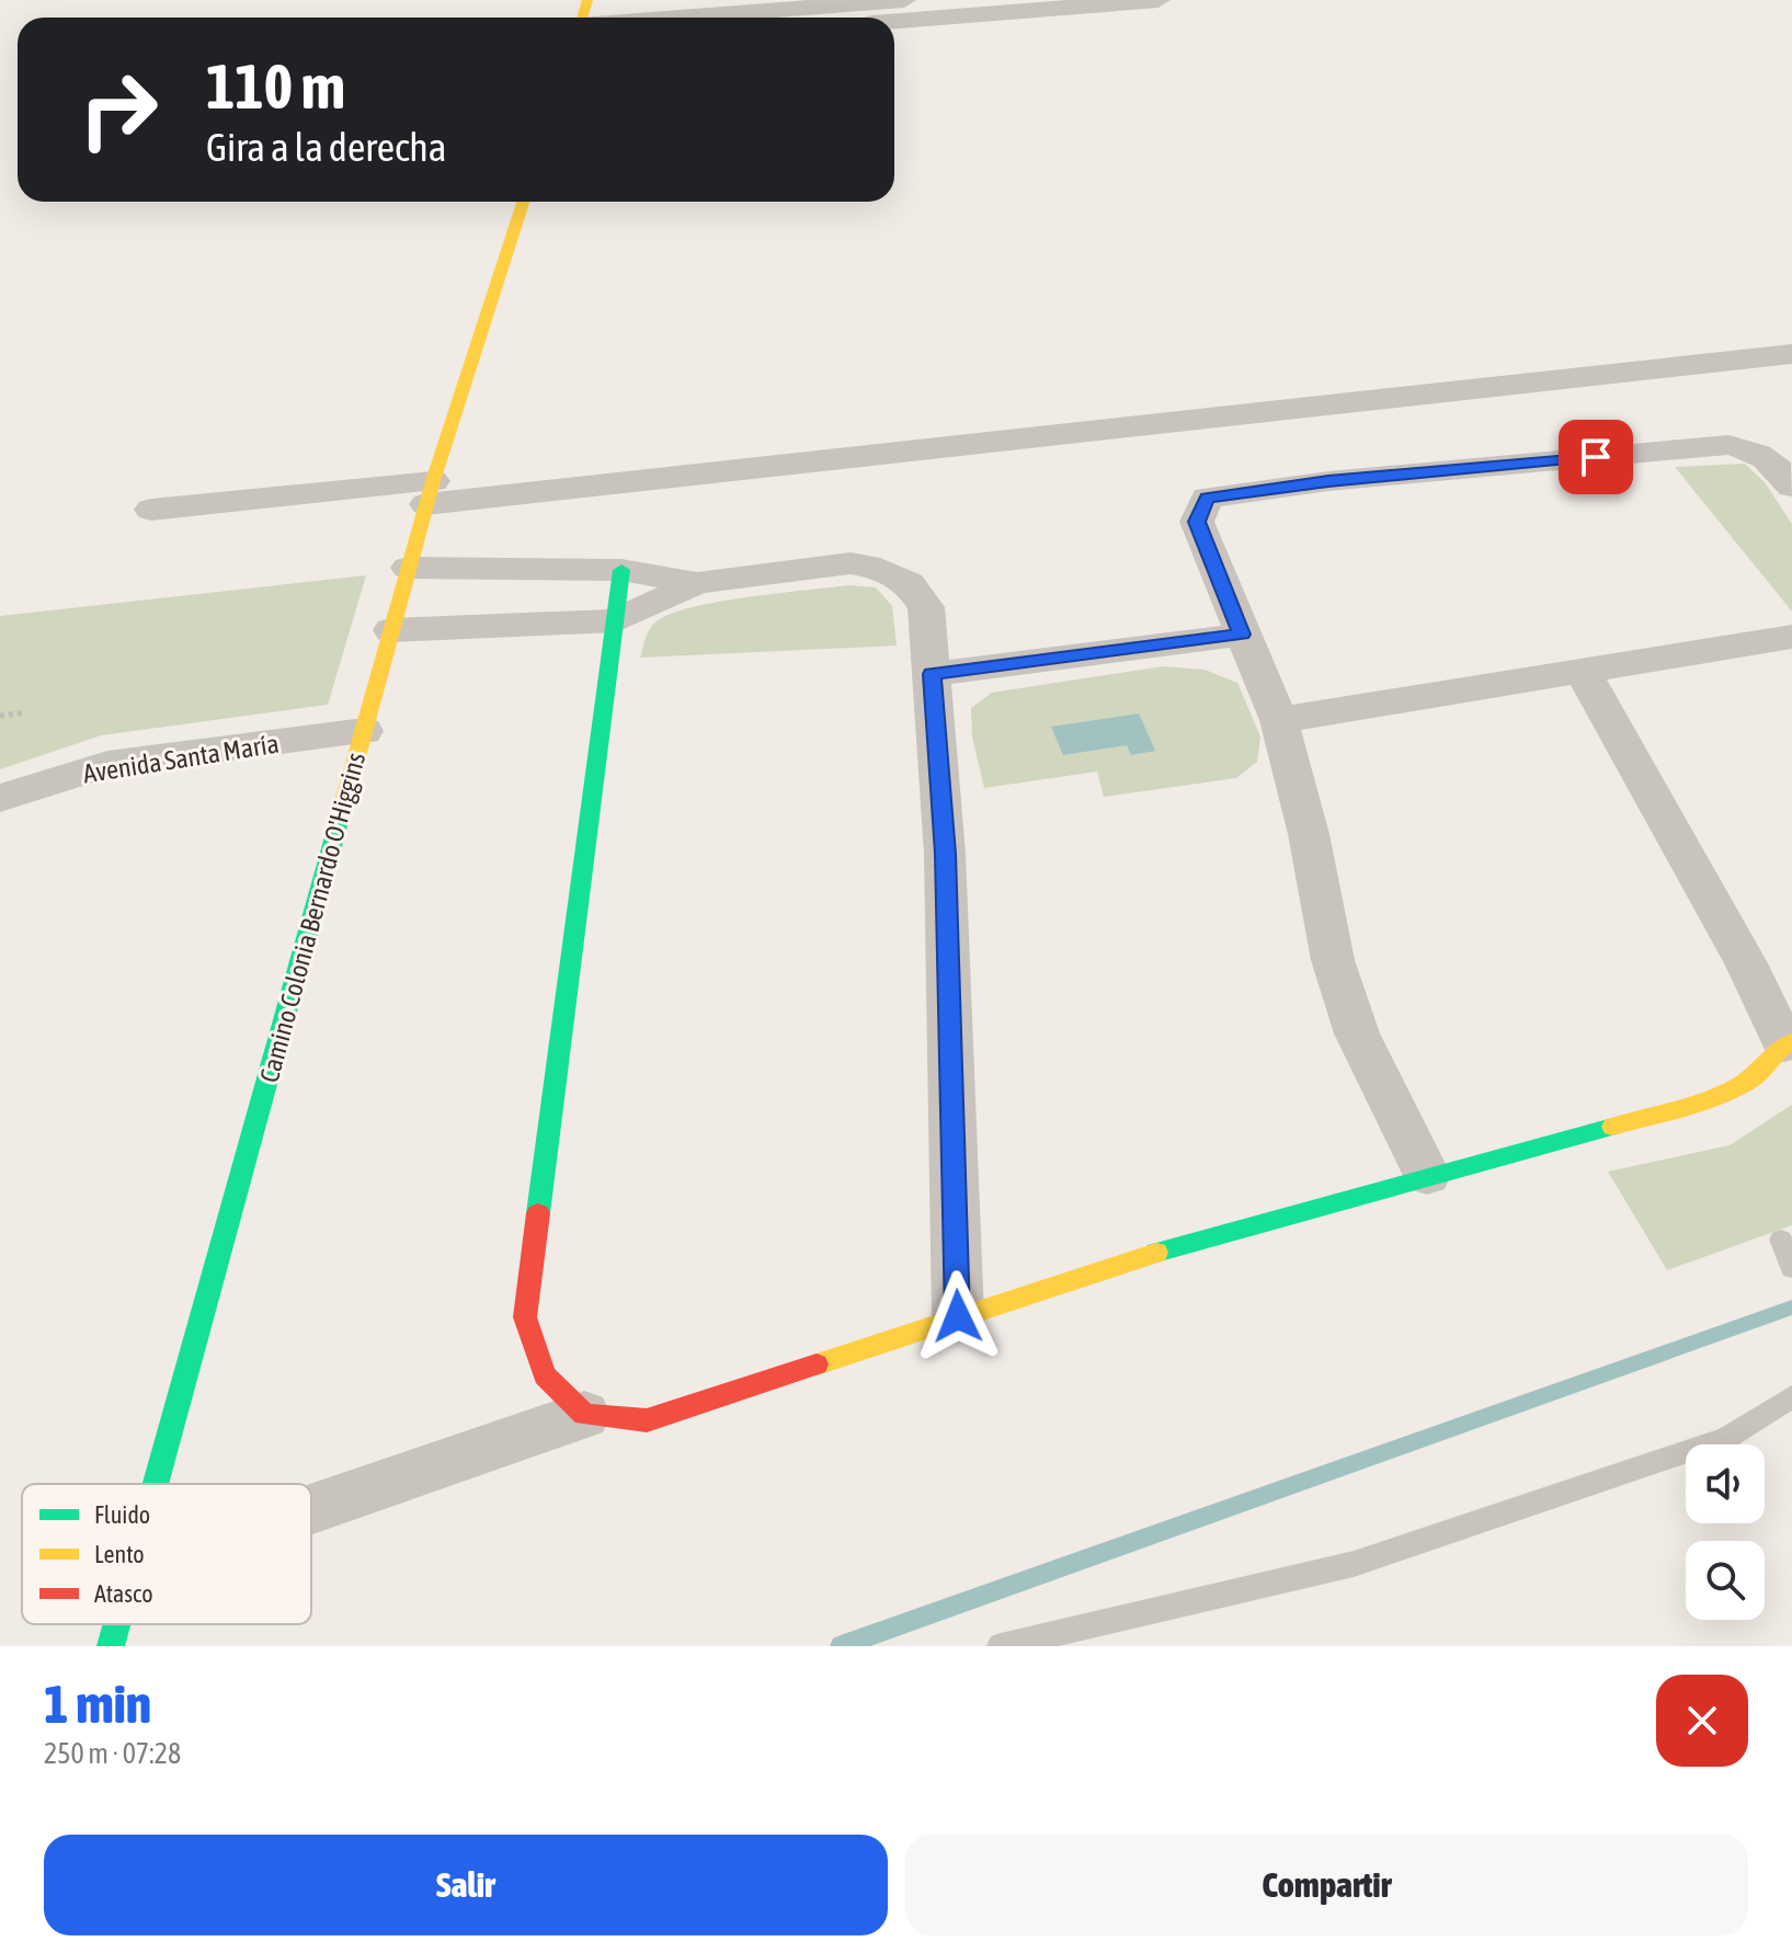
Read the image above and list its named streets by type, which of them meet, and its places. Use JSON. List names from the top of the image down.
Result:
{
  "streets": {
    "street": ["Avenida Santa María", "Camino Colonia Bernardo O'Higgins"]
  },
  "crossings": [
    ["Avenida Santa María", "Camino Colonia Bernardo O'Higgins"]
  ],
  "legend": ["Fluido", "Lento", "Atasco"],
  "page": {
    "turn": ["110 m", "Gira a la derecha"],
    "heading": ["1 min", "250 m · 07:28"],
    "buttons": ["Salir", "Compartir"]
  }
}
